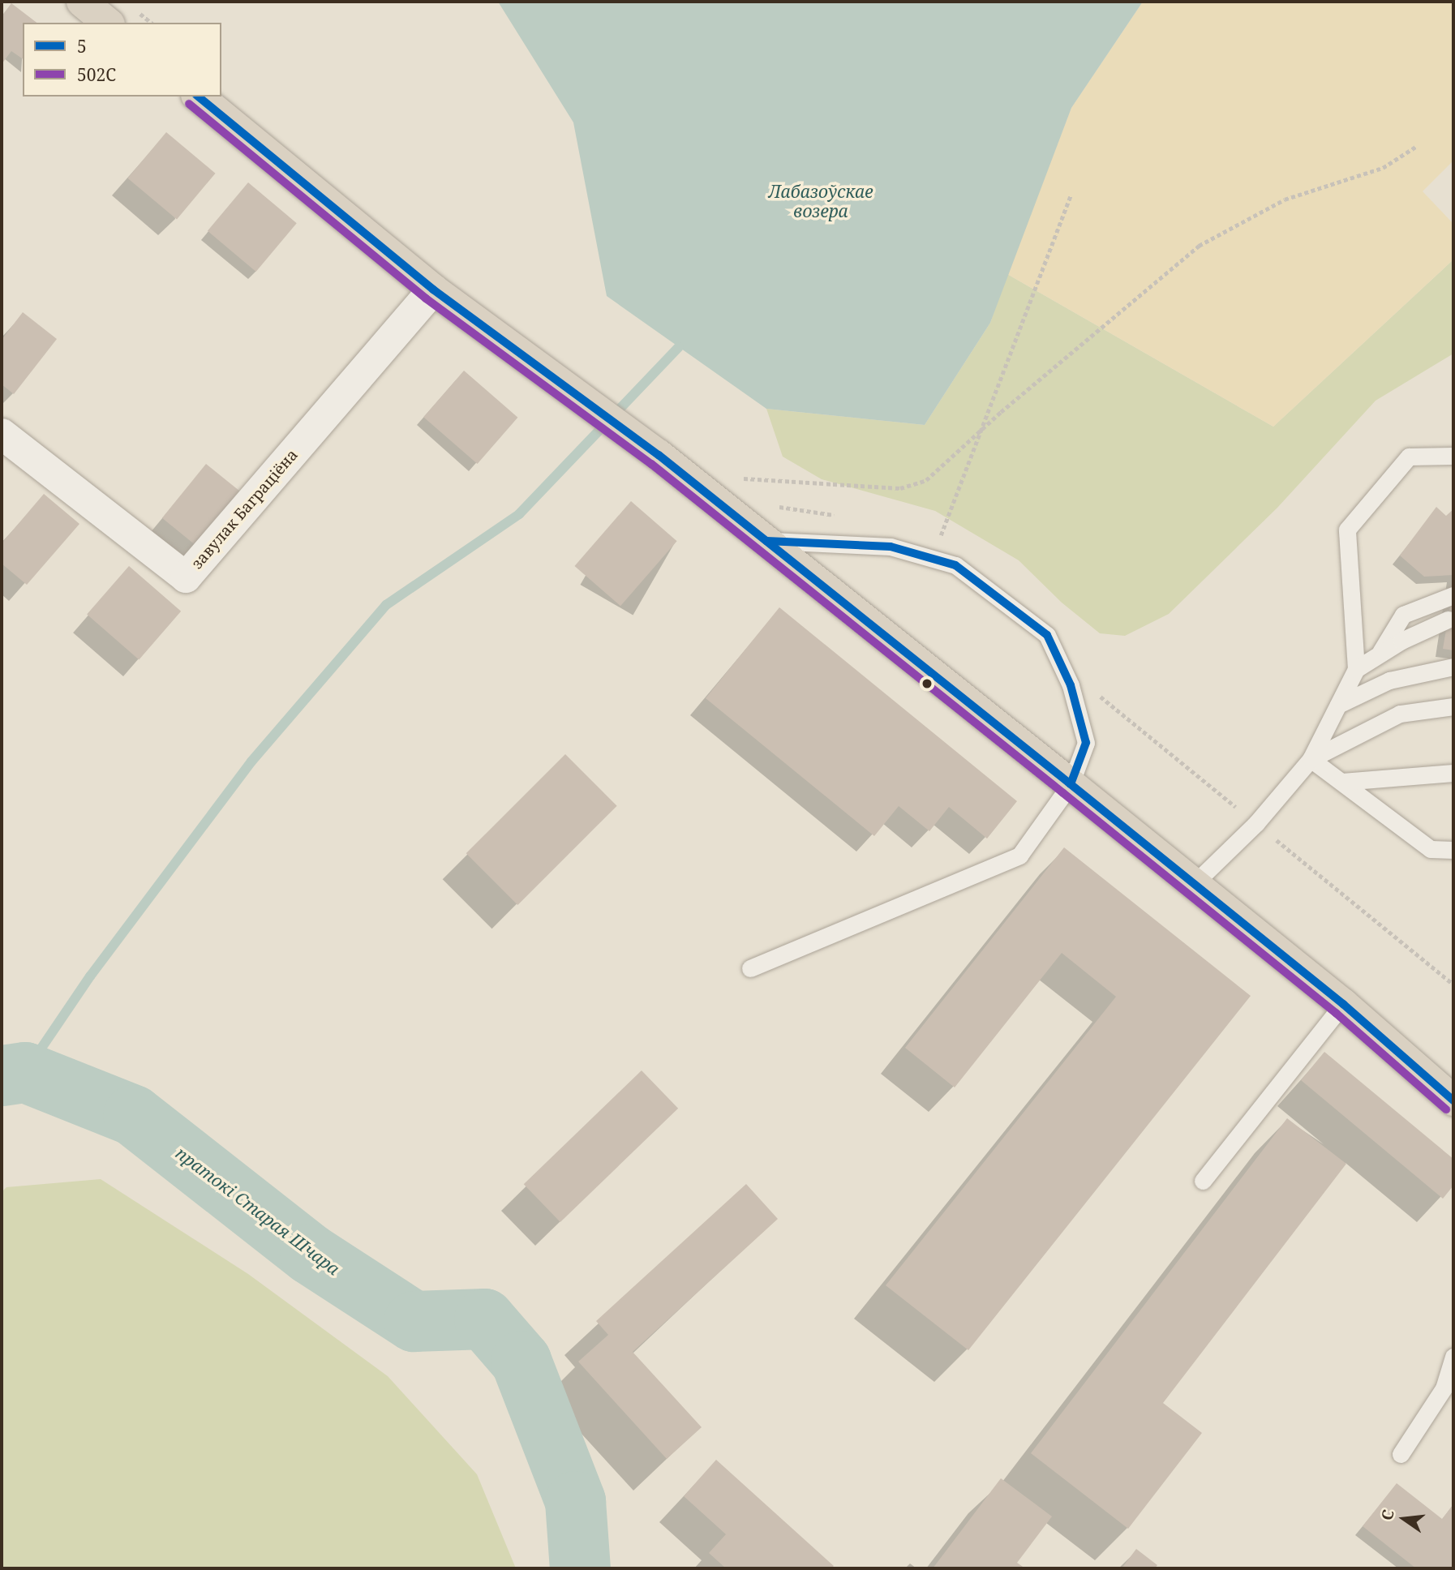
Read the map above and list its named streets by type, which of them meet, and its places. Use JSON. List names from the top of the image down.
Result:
{
  "streets": {
    "street": ["завулак Баграціёна"]
  },
  "water": ["Лабазоўскае возера", "пратокі Старая Шчара"],
  "lines": ["transit line 5", "transit line 502С"],
  "legend": ["5", "502С"],
  "north": "left"
}
